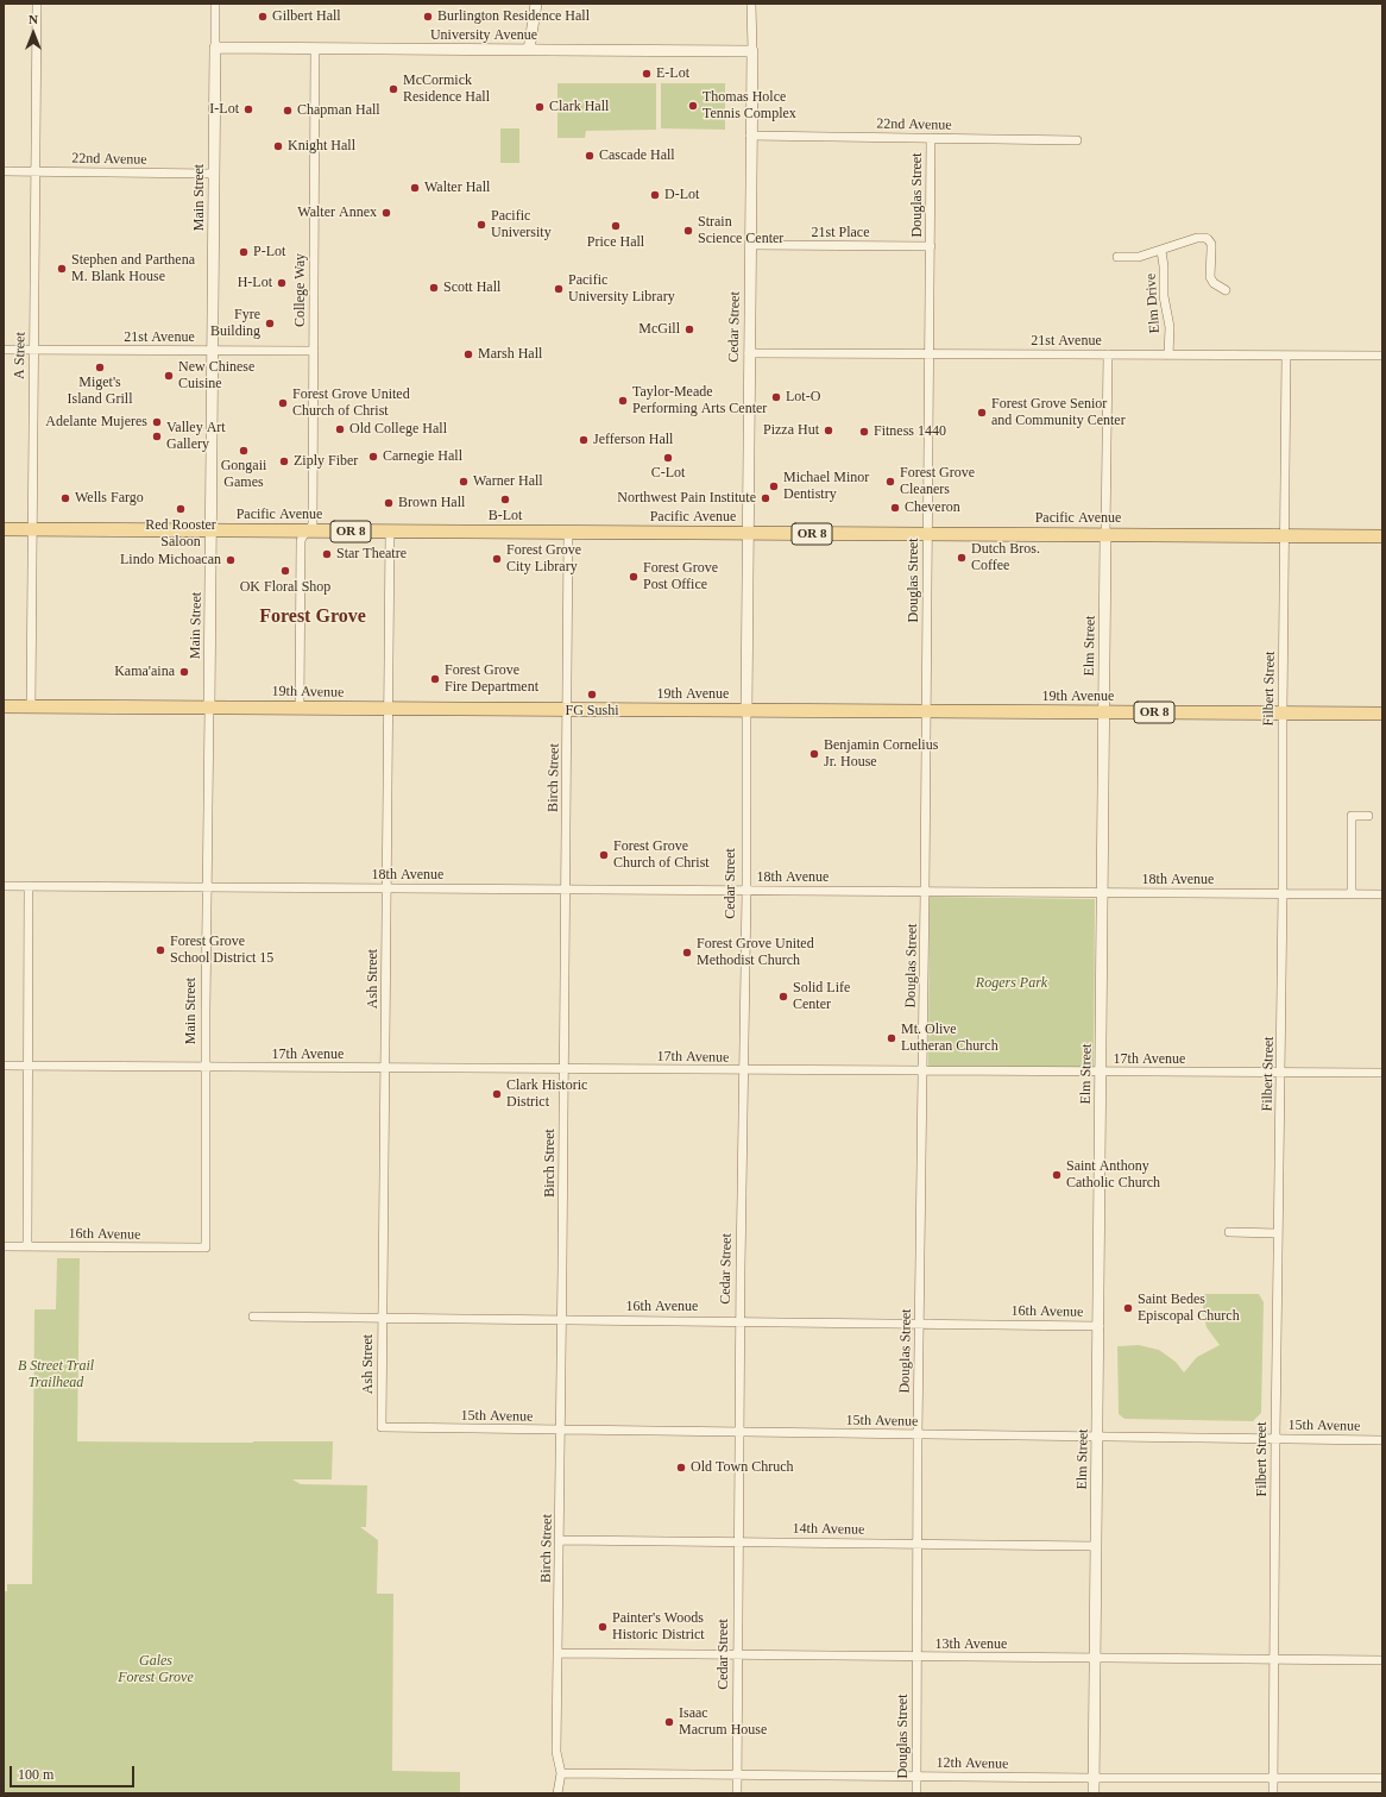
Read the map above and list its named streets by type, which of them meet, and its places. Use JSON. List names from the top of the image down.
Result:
{
  "streets": {
    "main road": ["Pacific Avenue", "OR 8", "19th Avenue"],
    "street": [
      "University Avenue",
      "22nd Avenue",
      "Douglas Street",
      "Main Street",
      "21st Place",
      "College Way",
      "Elm Drive",
      "Cedar Street",
      "21st Avenue",
      "A Street",
      "Elm Street",
      "Filbert Street",
      "Birch Street",
      "18th Avenue",
      "Ash Street",
      "17th Avenue",
      "16th Avenue",
      "15th Avenue",
      "14th Avenue",
      "13th Avenue",
      "12th Avenue"
    ]
  },
  "crossings": [
    ["University Avenue", "Main Street"],
    ["University Avenue", "College Way"],
    ["University Avenue", "Cedar Street"],
    ["22nd Avenue", "Douglas Street"],
    ["22nd Avenue", "Main Street"],
    ["22nd Avenue", "Cedar Street"],
    ["22nd Avenue", "A Street"],
    ["Douglas Street", "21st Place"],
    ["Douglas Street", "21st Avenue"],
    ["Douglas Street", "Pacific Avenue"],
    ["Douglas Street", "19th Avenue"],
    ["Douglas Street", "18th Avenue"],
    ["Douglas Street", "17th Avenue"],
    ["Douglas Street", "16th Avenue"],
    ["Douglas Street", "15th Avenue"],
    ["Douglas Street", "14th Avenue"],
    ["Douglas Street", "13th Avenue"],
    ["Douglas Street", "12th Avenue"],
    ["Main Street", "21st Avenue"],
    ["Main Street", "Pacific Avenue"],
    ["Main Street", "19th Avenue"],
    ["Main Street", "18th Avenue"],
    ["Main Street", "17th Avenue"],
    ["Main Street", "16th Avenue"],
    ["21st Place", "Cedar Street"],
    ["College Way", "21st Avenue"],
    ["College Way", "Pacific Avenue"],
    ["College Way", "19th Avenue"],
    ["Elm Drive", "21st Avenue"],
    ["Cedar Street", "21st Avenue"],
    ["Cedar Street", "Pacific Avenue"],
    ["Cedar Street", "19th Avenue"],
    ["Cedar Street", "18th Avenue"],
    ["Cedar Street", "17th Avenue"],
    ["Cedar Street", "16th Avenue"],
    ["Cedar Street", "15th Avenue"],
    ["Cedar Street", "14th Avenue"],
    ["Cedar Street", "13th Avenue"],
    ["Cedar Street", "12th Avenue"],
    ["21st Avenue", "A Street"],
    ["21st Avenue", "Elm Street"],
    ["21st Avenue", "Filbert Street"],
    ["A Street", "Pacific Avenue"],
    ["A Street", "19th Avenue"],
    ["Pacific Avenue", "Elm Street"],
    ["Pacific Avenue", "Filbert Street"],
    ["Pacific Avenue", "Birch Street"],
    ["Pacific Avenue", "Ash Street"],
    ["Elm Street", "19th Avenue"],
    ["Elm Street", "18th Avenue"],
    ["Elm Street", "17th Avenue"],
    ["Elm Street", "16th Avenue"],
    ["Elm Street", "15th Avenue"],
    ["Elm Street", "14th Avenue"],
    ["Elm Street", "13th Avenue"],
    ["Elm Street", "12th Avenue"],
    ["Filbert Street", "19th Avenue"],
    ["Filbert Street", "18th Avenue"],
    ["Filbert Street", "17th Avenue"],
    ["Filbert Street", "15th Avenue"],
    ["Filbert Street", "13th Avenue"],
    ["Filbert Street", "12th Avenue"],
    ["19th Avenue", "Birch Street"],
    ["19th Avenue", "Ash Street"],
    ["Birch Street", "18th Avenue"],
    ["Birch Street", "17th Avenue"],
    ["Birch Street", "16th Avenue"],
    ["Birch Street", "15th Avenue"],
    ["Birch Street", "14th Avenue"],
    ["Birch Street", "13th Avenue"],
    ["Birch Street", "12th Avenue"],
    ["18th Avenue", "Ash Street"],
    ["Ash Street", "17th Avenue"],
    ["Ash Street", "16th Avenue"],
    ["Ash Street", "15th Avenue"]
  ],
  "districts": ["Forest Grove"],
  "parks": ["Rogers Park", "B Street Trail Trailhead", "Gales Forest Grove"],
  "places": [
    "Gilbert Hall",
    "Burlington Residence Hall",
    "E-Lot",
    "McCormick Residence Hall",
    "Thomas Holce Tennis Complex",
    "Clark Hall",
    "I-Lot",
    "Chapman Hall",
    "Knight Hall",
    "Cascade Hall",
    "Walter Hall",
    "D-Lot",
    "Walter Annex",
    "Pacific University",
    "Price Hall",
    "Strain Science Center",
    "P-Lot",
    "Stephen and Parthena M. Blank House",
    "H-Lot",
    "Scott Hall",
    "Pacific University Library",
    "Fyre Building",
    "McGill",
    "Marsh Hall",
    "Miget's Island Grill",
    "New Chinese Cuisine",
    "Lot-O",
    "Taylor-Meade Performing Arts Center",
    "Forest Grove United Church of Christ",
    "Forest Grove Senior and Community Center",
    "Adelante Mujeres",
    "Old College Hall",
    "Pizza Hut",
    "Fitness 1440",
    "Valley Art Gallery",
    "Jefferson Hall",
    "Gongaii Games",
    "Carnegie Hall",
    "C-Lot",
    "Ziply Fiber",
    "Warner Hall",
    "Forest Grove Cleaners",
    "Michael Minor Dentistry",
    "Wells Fargo",
    "Northwest Pain Institute",
    "B-Lot",
    "Brown Hall",
    "Cheveron",
    "Red Rooster Saloon",
    "Star Theatre",
    "Dutch Bros. Coffee",
    "Forest Grove City Library",
    "Lindo Michoacan",
    "OK Floral Shop",
    "Forest Grove Post Office",
    "Kama'aina",
    "Forest Grove Fire Department",
    "FG Sushi",
    "Benjamin Cornelius Jr. House",
    "Forest Grove Church of Christ",
    "Forest Grove School District 15",
    "Forest Grove United Methodist Church",
    "Solid Life Center",
    "Mt. Olive Lutheran Church",
    "Clark Historic District",
    "Saint Anthony Catholic Church",
    "Saint Bedes Episcopal Church",
    "Old Town Chruch",
    "Painter's Woods Historic District",
    "Isaac Macrum House"
  ],
  "scale_bar": "100 m",
  "north": "top"
}
